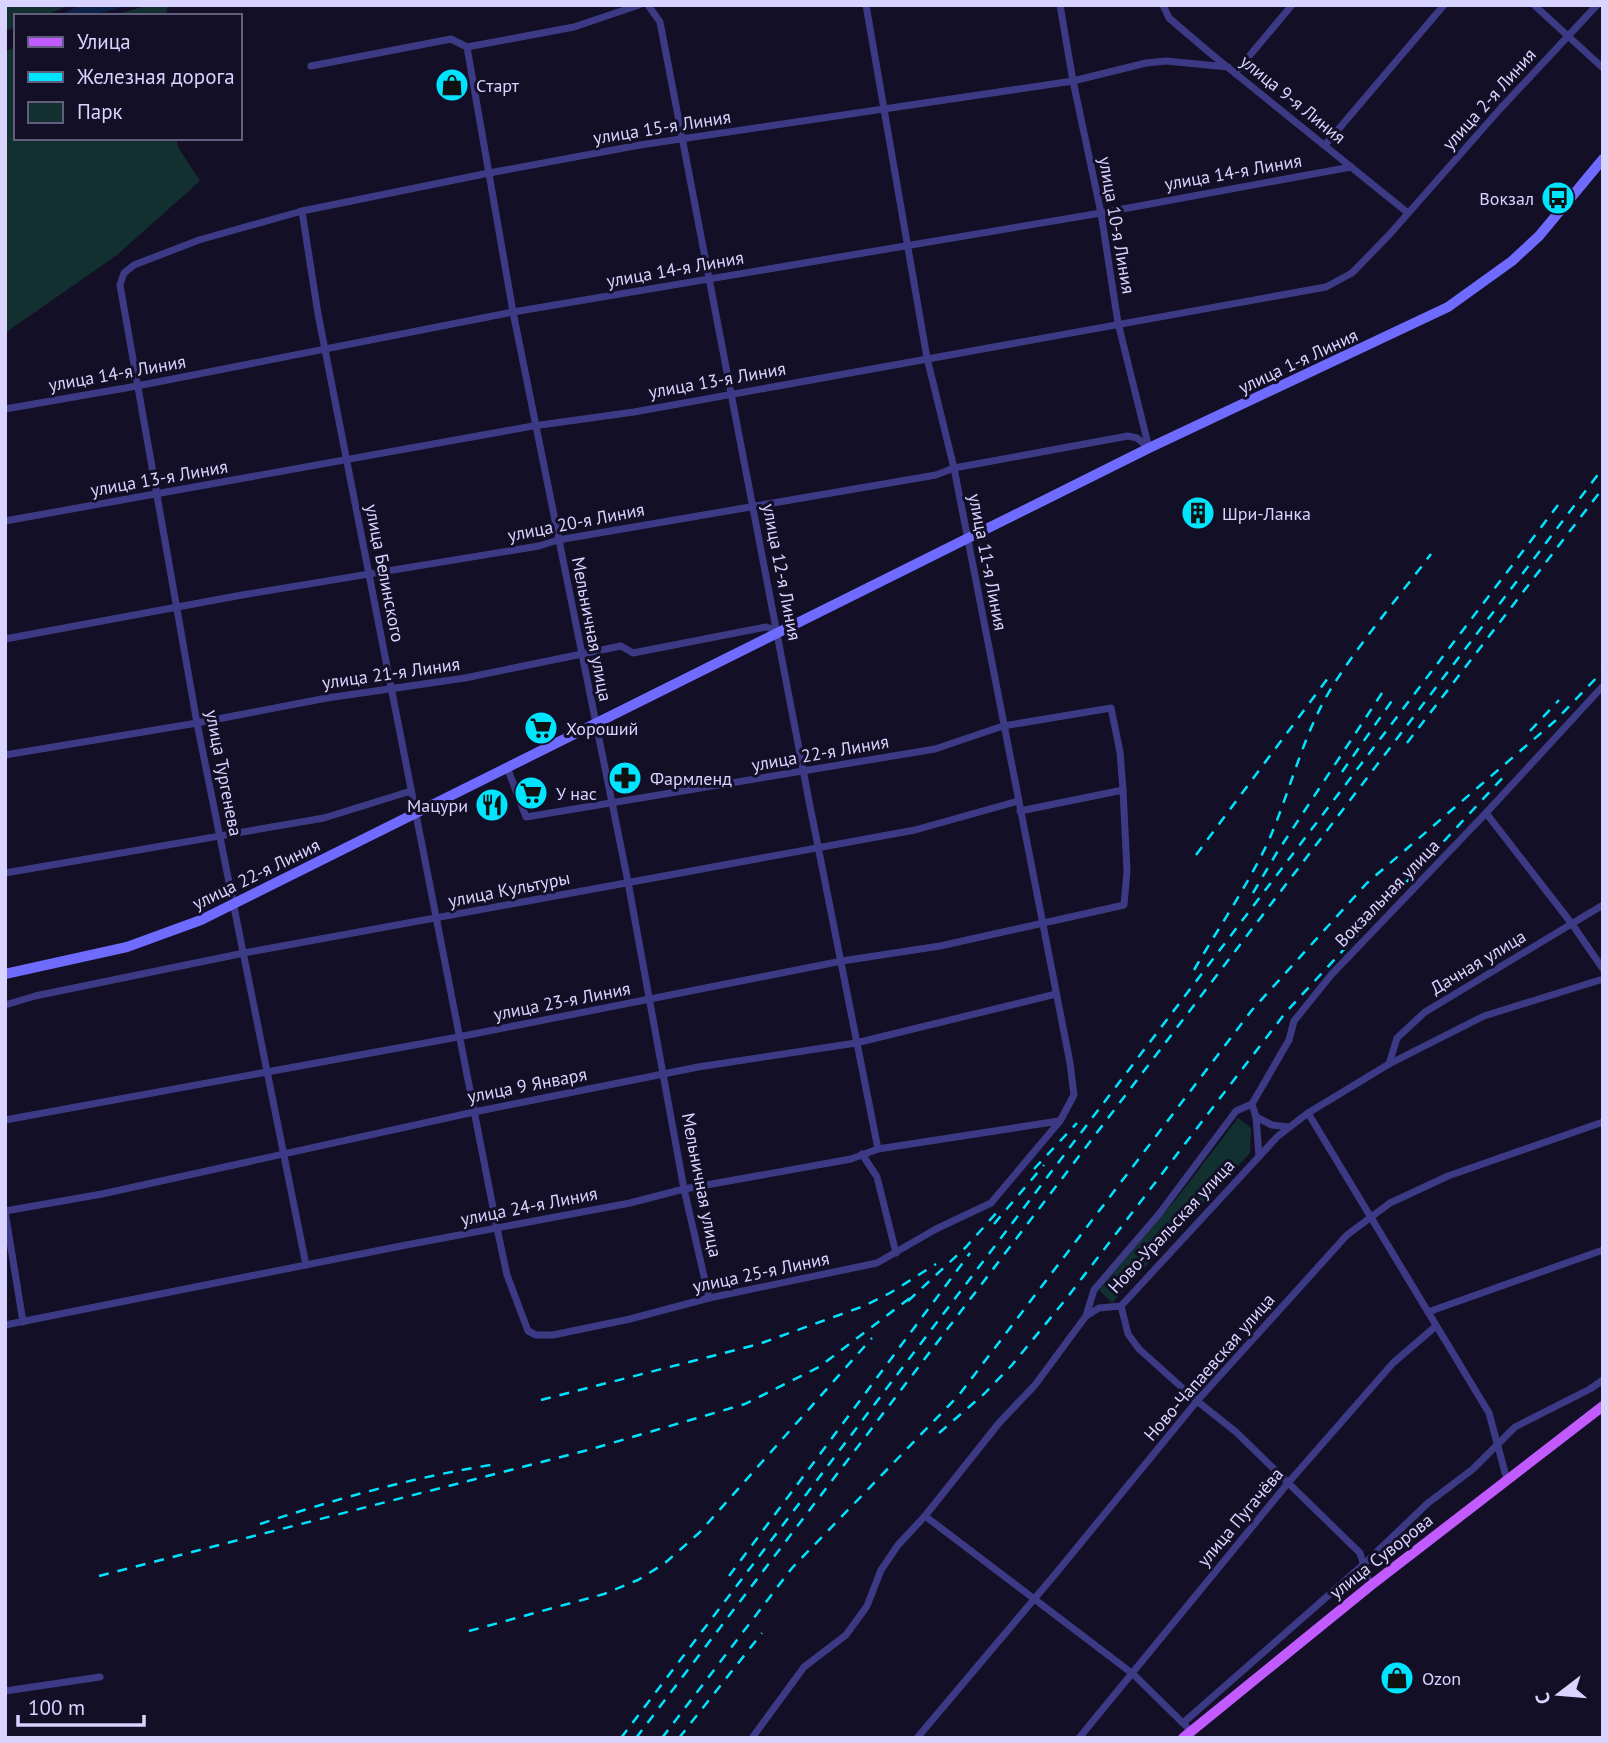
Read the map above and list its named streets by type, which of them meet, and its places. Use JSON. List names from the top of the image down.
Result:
{
  "streets": {
    "main road": [
      "улица 1-я Линия",
      "улица 21-я Линия",
      "улица 22-я Линия",
      "улица Суворова"
    ],
    "street": [
      "улица 9-я Линия",
      "улица 2-я Линия",
      "улица 15-я Линия",
      "улица 14-я Линия",
      "улица 10-я Линия",
      "улица 13-я Линия",
      "улица 20-я Линия",
      "улица 11-я Линия",
      "улица 12-я Линия",
      "улица Белинского",
      "Мельничная улица",
      "улица Тургенева",
      "улица Культуры",
      "Вокзальная улица",
      "Дачная улица",
      "улица 23-я Линия",
      "улица 9 Января",
      "улица 24-я Линия",
      "Ново-Уральская улица",
      "улица 25-я Линия",
      "Ново-Чапаевская улица",
      "улица Пугачёва"
    ]
  },
  "crossings": [
    ["улица 9-я Линия", "улица 2-я Линия"],
    ["улица 9-я Линия", "улица 15-я Линия"],
    ["улица 9-я Линия", "улица 14-я Линия"],
    ["улица 9-я Линия", "улица 13-я Линия"],
    ["улица 2-я Линия", "улица 13-я Линия"],
    ["улица 15-я Линия", "улица 10-я Линия"],
    ["улица 15-я Линия", "улица 11-я Линия"],
    ["улица 15-я Линия", "улица 12-я Линия"],
    ["улица 15-я Линия", "улица Белинского"],
    ["улица 15-я Линия", "Мельничная улица"],
    ["улица 15-я Линия", "улица Тургенева"],
    ["улица 14-я Линия", "улица 10-я Линия"],
    ["улица 14-я Линия", "улица 11-я Линия"],
    ["улица 14-я Линия", "улица 12-я Линия"],
    ["улица 14-я Линия", "улица Белинского"],
    ["улица 14-я Линия", "Мельничная улица"],
    ["улица 14-я Линия", "улица Тургенева"],
    ["улица 10-я Линия", "улица 1-я Линия"],
    ["улица 10-я Линия", "улица 13-я Линия"],
    ["улица 10-я Линия", "улица 20-я Линия"],
    ["улица 1-я Линия", "улица 20-я Линия"],
    ["улица 1-я Линия", "улица 11-я Линия"],
    ["улица 1-я Линия", "улица 21-я Линия"],
    ["улица 13-я Линия", "улица 11-я Линия"],
    ["улица 13-я Линия", "улица 12-я Линия"],
    ["улица 13-я Линия", "улица Белинского"],
    ["улица 13-я Линия", "Мельничная улица"],
    ["улица 13-я Линия", "улица Тургенева"],
    ["улица 20-я Линия", "улица 11-я Линия"],
    ["улица 20-я Линия", "улица 12-я Линия"],
    ["улица 20-я Линия", "улица Белинского"],
    ["улица 20-я Линия", "Мельничная улица"],
    ["улица 20-я Линия", "улица Тургенева"],
    ["улица 11-я Линия", "улица 21-я Линия"],
    ["улица 11-я Линия", "улица 22-я Линия"],
    ["улица 11-я Линия", "улица Культуры"],
    ["улица 11-я Линия", "улица 23-я Линия"],
    ["улица 11-я Линия", "улица 9 Января"],
    ["улица 11-я Линия", "улица 24-я Линия"],
    ["улица 11-я Линия", "улица 25-я Линия"],
    ["улица 12-я Линия", "улица 21-я Линия"],
    ["улица 12-я Линия", "улица 22-я Линия"],
    ["улица 12-я Линия", "улица Культуры"],
    ["улица 12-я Линия", "улица 23-я Линия"],
    ["улица 12-я Линия", "улица 9 Января"],
    ["улица 12-я Линия", "улица 24-я Линия"],
    ["улица Белинского", "улица 21-я Линия"],
    ["улица Белинского", "улица 22-я Линия"],
    ["улица Белинского", "улица Культуры"],
    ["улица Белинского", "улица 23-я Линия"],
    ["улица Белинского", "улица 9 Января"],
    ["улица Белинского", "улица 24-я Линия"],
    ["улица Белинского", "улица 25-я Линия"],
    ["Мельничная улица", "улица 21-я Линия"],
    ["Мельничная улица", "улица 22-я Линия"],
    ["Мельничная улица", "улица Культуры"],
    ["Мельничная улица", "улица 23-я Линия"],
    ["Мельничная улица", "улица 9 Января"],
    ["Мельничная улица", "улица 24-я Линия"],
    ["Мельничная улица", "улица 25-я Линия"],
    ["улица 21-я Линия", "улица 22-я Линия"],
    ["улица 21-я Линия", "улица Тургенева"],
    ["улица 22-я Линия", "улица Тургенева"],
    ["улица 22-я Линия", "улица 23-я Линия"],
    ["улица Тургенева", "улица Культуры"],
    ["улица Тургенева", "улица 23-я Линия"],
    ["улица Тургенева", "улица 9 Января"],
    ["улица Тургенева", "улица 24-я Линия"],
    ["Дачная улица", "Ново-Уральская улица"],
    ["улица 24-я Линия", "улица 25-я Линия"]
  ],
  "places": {
    "shop": ["Cтарт", "Ozon"],
    "bus stop": ["Вокзал"],
    "building": ["Шри-Ланка"],
    "supermarket": ["Хороший", "У нас"],
    "pharmacy": ["Фармленд"],
    "restaurant": ["Мацури"]
  },
  "legend": ["Улица", "Железная дорога", "Парк"],
  "scale_bar": "100 m",
  "north": "left"
}
